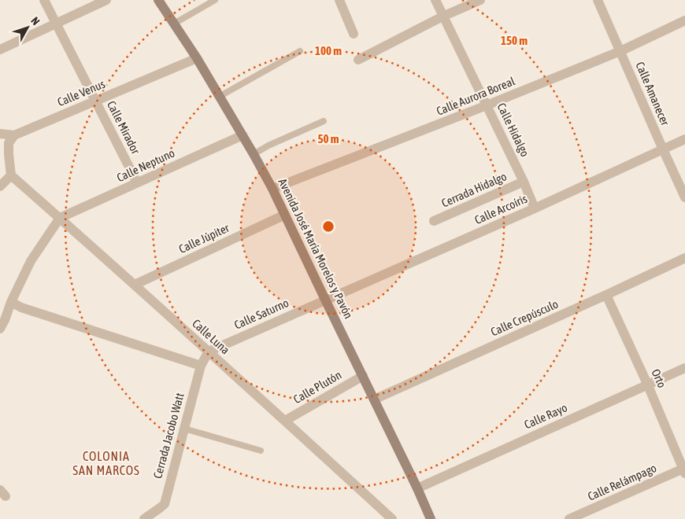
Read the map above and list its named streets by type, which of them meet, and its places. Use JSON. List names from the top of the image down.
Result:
{
  "streets": {
    "street": [
      "Calle Venus",
      "Calle Amanecer",
      "Calle Aurora Boreal",
      "Calle Mirador",
      "Calle Hidalgo",
      "Calle Neptuno",
      "Cerrada Hidalgo",
      "Calle Arcoíris",
      "Calle Júpiter",
      "Avenida José María Morelos y Pavón",
      "Calle Saturno",
      "Calle Crepúsculo",
      "Calle Luna",
      "Orto",
      "Calle Plutón",
      "Calle Rayo",
      "Cerrada Jacobo Watt",
      "Calle Relámpago"
    ]
  },
  "crossings": [
    ["Calle Venus", "Calle Mirador"],
    ["Calle Venus", "Avenida José María Morelos y Pavón"],
    ["Calle Amanecer", "Calle Aurora Boreal"],
    ["Calle Amanecer", "Calle Arcoíris"],
    ["Calle Aurora Boreal", "Calle Hidalgo"],
    ["Calle Aurora Boreal", "Avenida José María Morelos y Pavón"],
    ["Calle Mirador", "Calle Neptuno"],
    ["Calle Hidalgo", "Cerrada Hidalgo"],
    ["Calle Hidalgo", "Calle Arcoíris"],
    ["Calle Neptuno", "Avenida José María Morelos y Pavón"],
    ["Calle Neptuno", "Calle Luna"],
    ["Calle Arcoíris", "Avenida José María Morelos y Pavón"],
    ["Calle Arcoíris", "Calle Saturno"],
    ["Calle Júpiter", "Avenida José María Morelos y Pavón"],
    ["Calle Júpiter", "Calle Luna"],
    ["Avenida José María Morelos y Pavón", "Calle Saturno"],
    ["Avenida José María Morelos y Pavón", "Calle Crepúsculo"],
    ["Avenida José María Morelos y Pavón", "Calle Plutón"],
    ["Avenida José María Morelos y Pavón", "Calle Rayo"],
    ["Calle Saturno", "Calle Luna"],
    ["Calle Saturno", "Cerrada Jacobo Watt"],
    ["Calle Crepúsculo", "Orto"],
    ["Calle Luna", "Calle Plutón"],
    ["Calle Luna", "Cerrada Jacobo Watt"],
    ["Orto", "Calle Rayo"],
    ["Orto", "Calle Relámpago"]
  ],
  "districts": ["COLONIA SAN MARCOS"],
  "north": "top right",
  "rings": ["150 m", "100 m", "50 m"]
}
